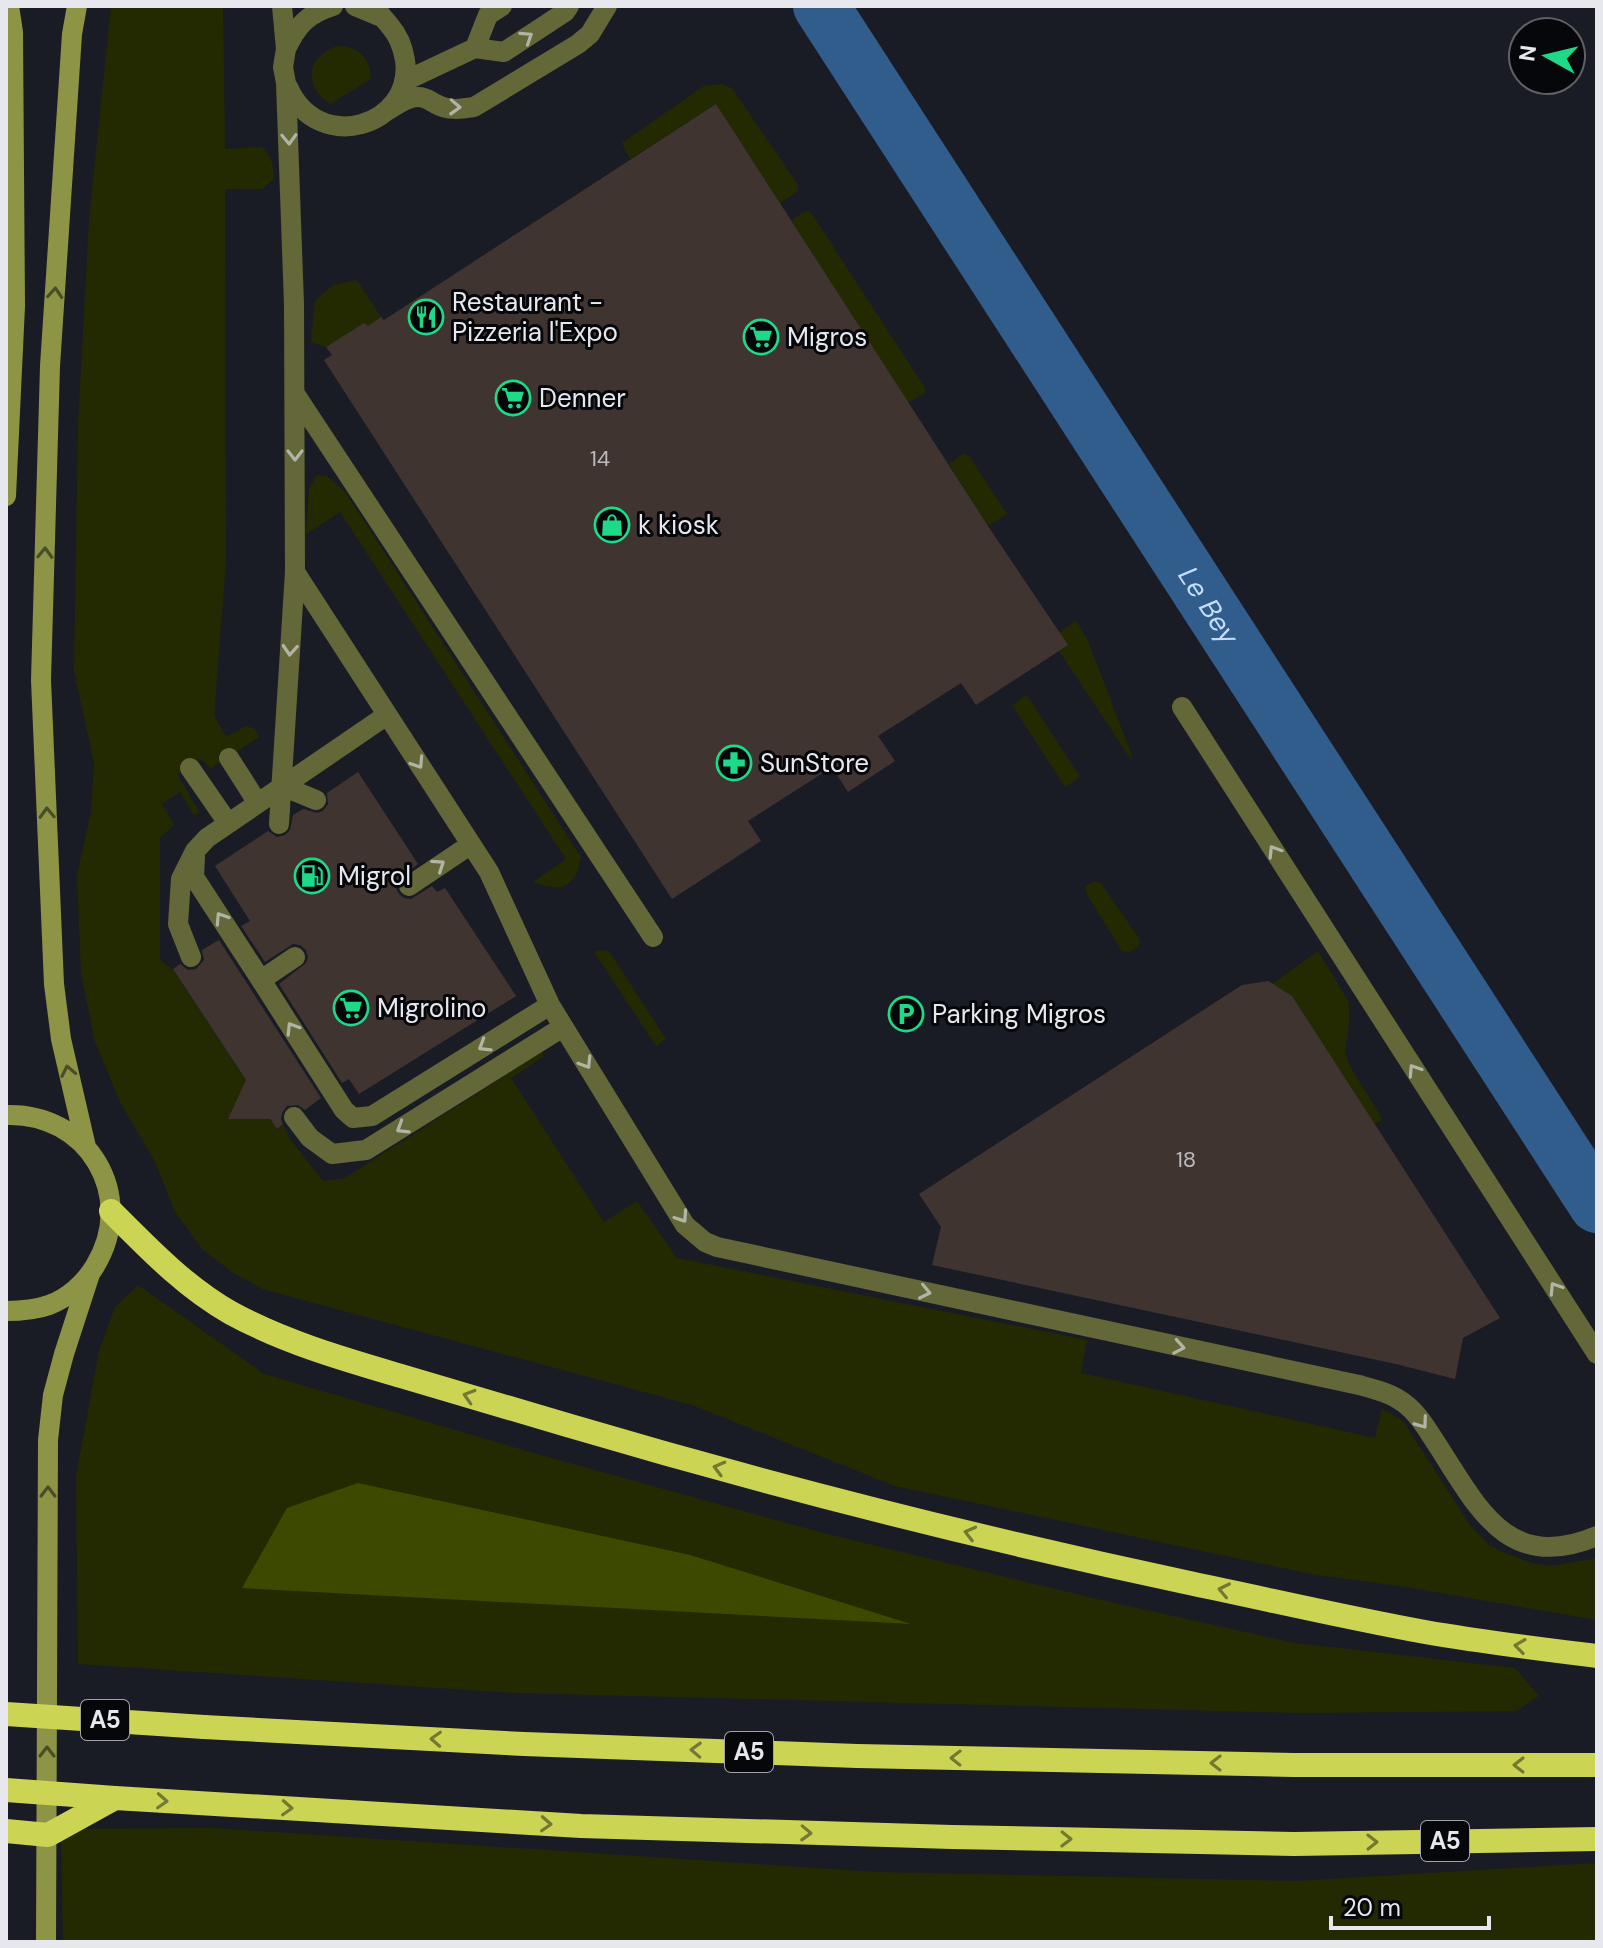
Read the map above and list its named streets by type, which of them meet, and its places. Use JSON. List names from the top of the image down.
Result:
{
  "streets": {
    "highway": ["A5"]
  },
  "water": ["Le Bey"],
  "places": {
    "restaurant": ["Restaurant - Pizzeria l'Expo"],
    "supermarket": ["Migros", "Denner", "Migrolino"],
    "shop": ["k kiosk"],
    "pharmacy": ["SunStore"],
    "fuel station": ["Migrol"],
    "parking": ["Parking Migros"]
  },
  "house_numbers": ["14", "18"],
  "scale_bar": "20 m",
  "north": "left"
}
